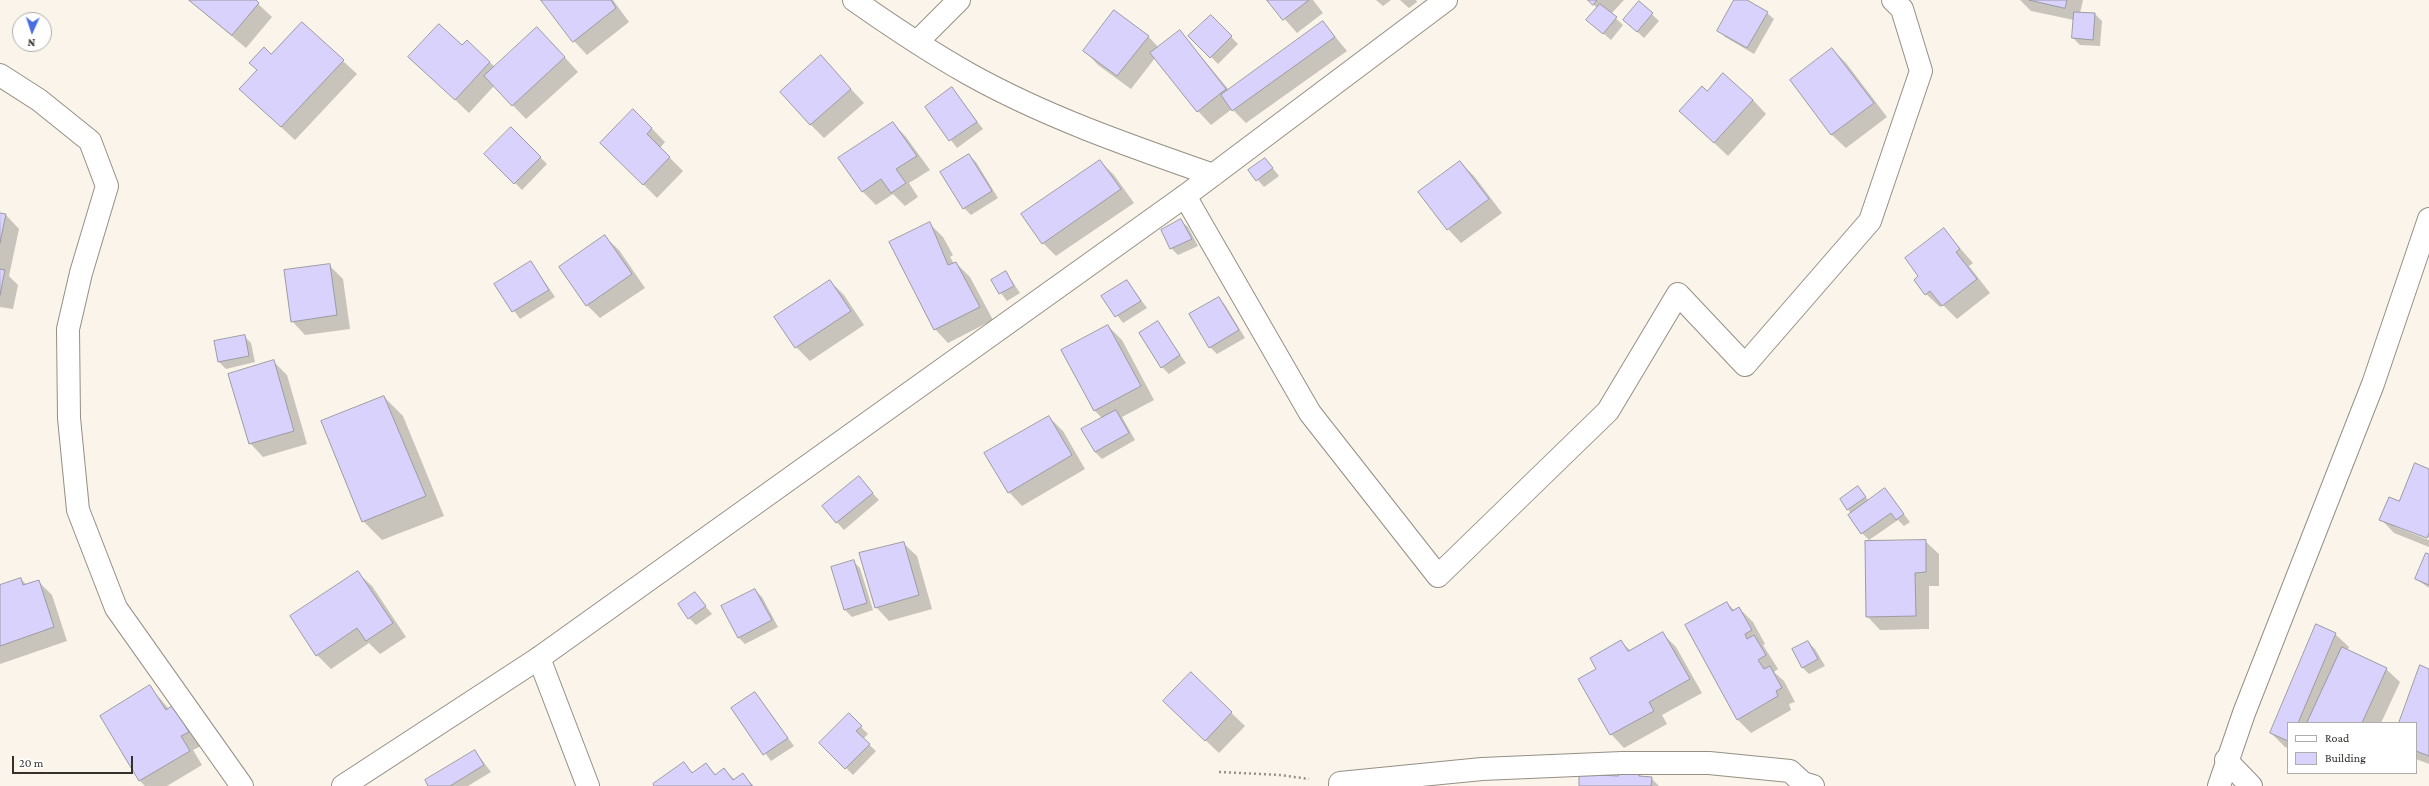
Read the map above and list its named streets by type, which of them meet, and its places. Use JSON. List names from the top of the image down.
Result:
{
  "legend": ["Road", "Building"],
  "scale_bar": "20 m",
  "north": "bottom"
}
